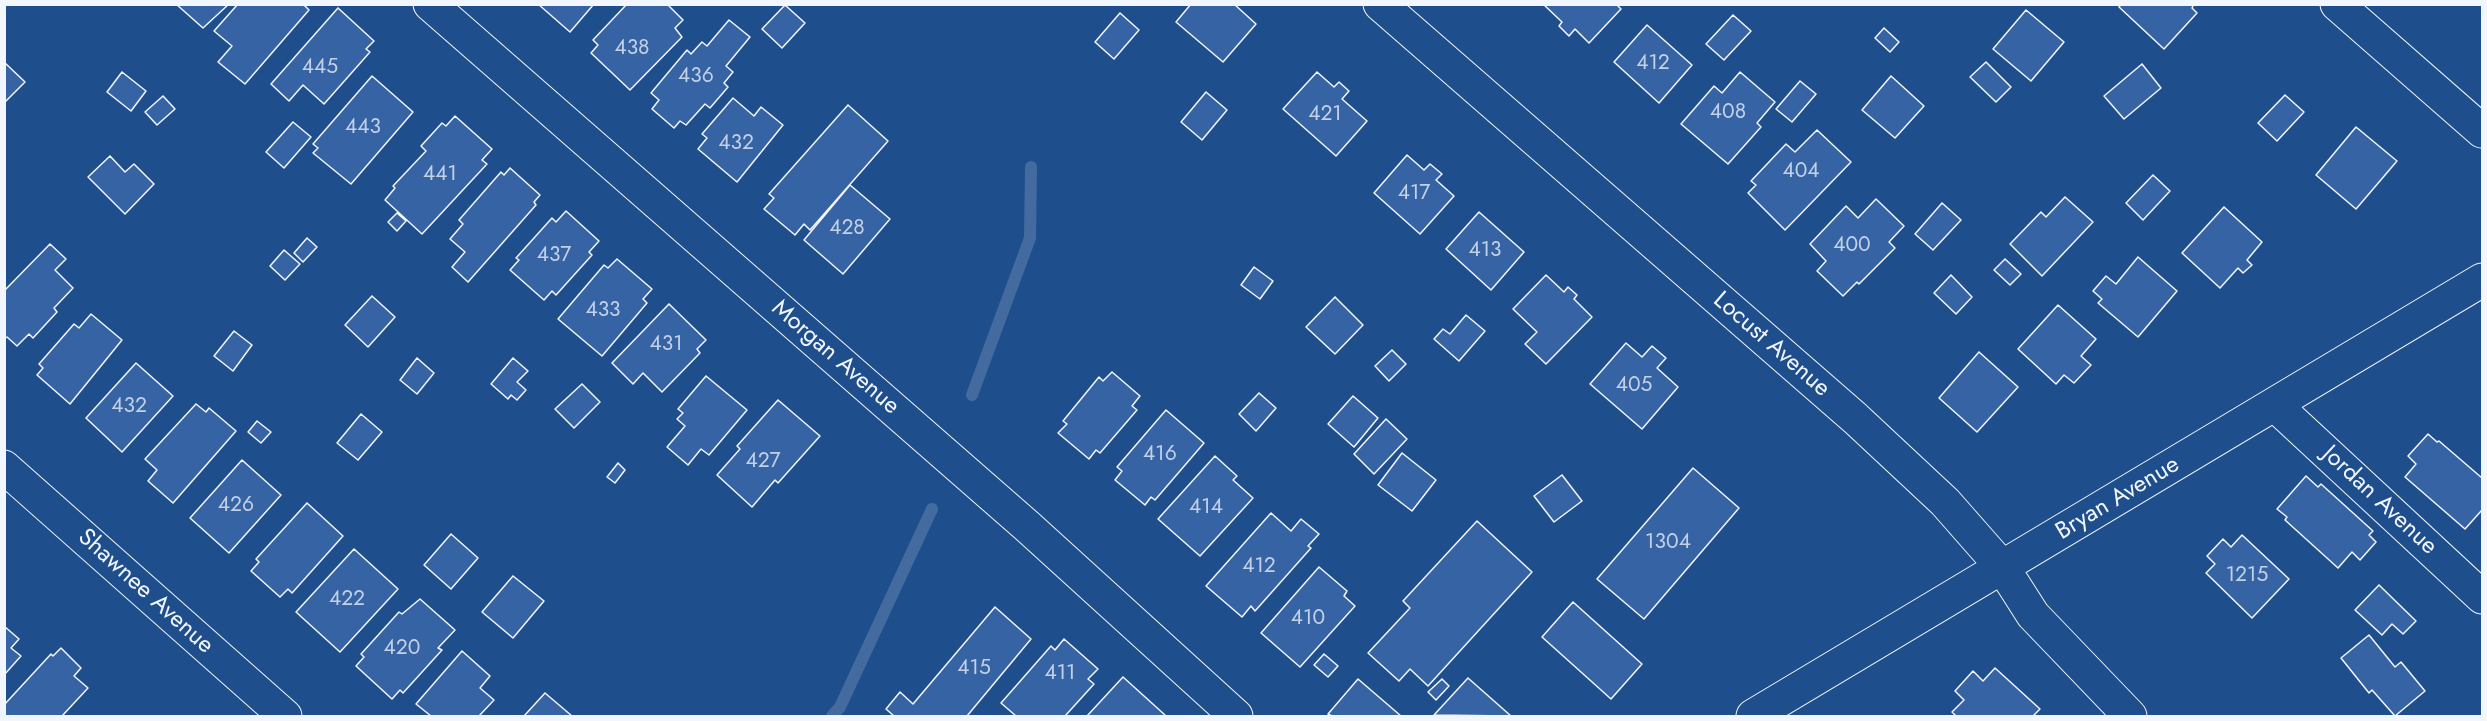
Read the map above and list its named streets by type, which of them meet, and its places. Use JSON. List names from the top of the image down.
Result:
{
  "streets": {
    "street": [
      "Locust Avenue",
      "Morgan Avenue",
      "Bryan Avenue",
      "Jordan Avenue",
      "Shawnee Avenue"
    ]
  },
  "crossings": [
    ["Locust Avenue", "Bryan Avenue"],
    ["Bryan Avenue", "Jordan Avenue"]
  ],
  "house_numbers": [
    "438",
    "412",
    "445",
    "436",
    "408",
    "421",
    "443",
    "432",
    "404",
    "441",
    "417",
    "428",
    "400",
    "413",
    "437",
    "433",
    "431",
    "405",
    "432",
    "416",
    "427",
    "426",
    "414",
    "1304",
    "412",
    "1215",
    "422",
    "410",
    "420",
    "415",
    "411"
  ]
}
